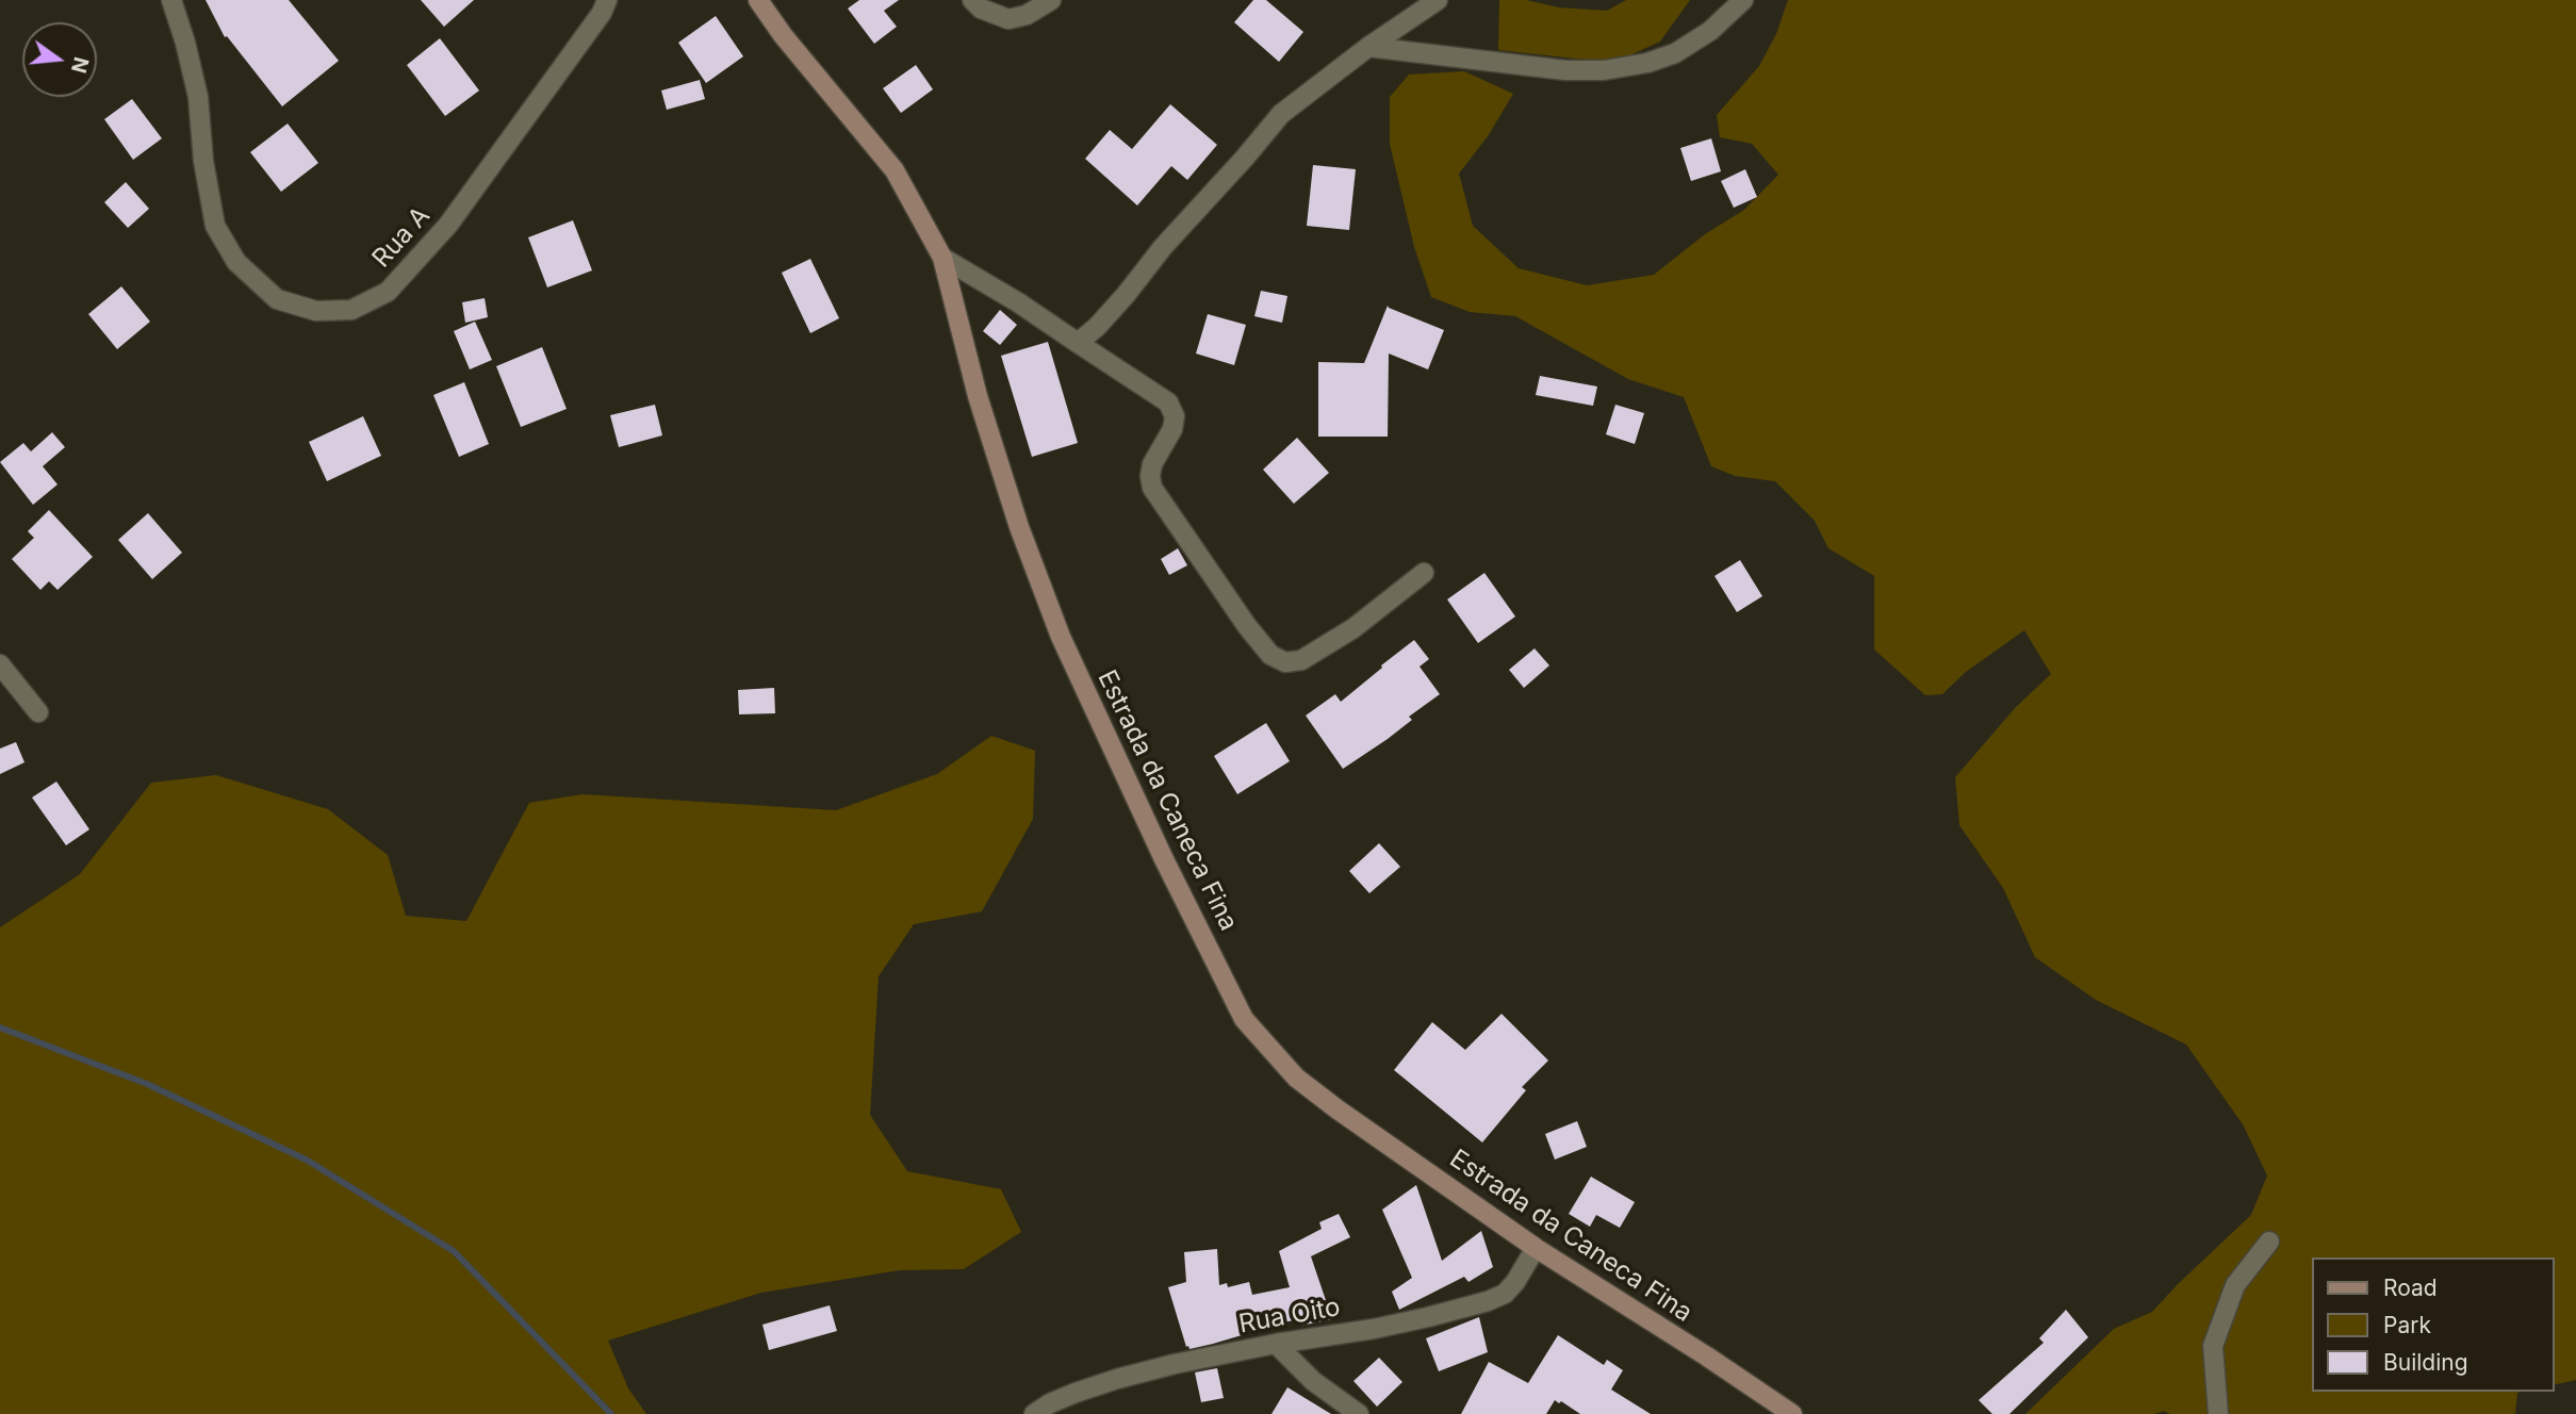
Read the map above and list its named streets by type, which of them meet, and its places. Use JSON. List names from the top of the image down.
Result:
{
  "streets": {
    "street": ["Rua A", "Estrada da Caneca Fina", "Rua Oito"]
  },
  "crossings": [
    ["Estrada da Caneca Fina", "Rua Oito"]
  ],
  "legend": ["Road", "Park", "Building"],
  "north": "right"
}
